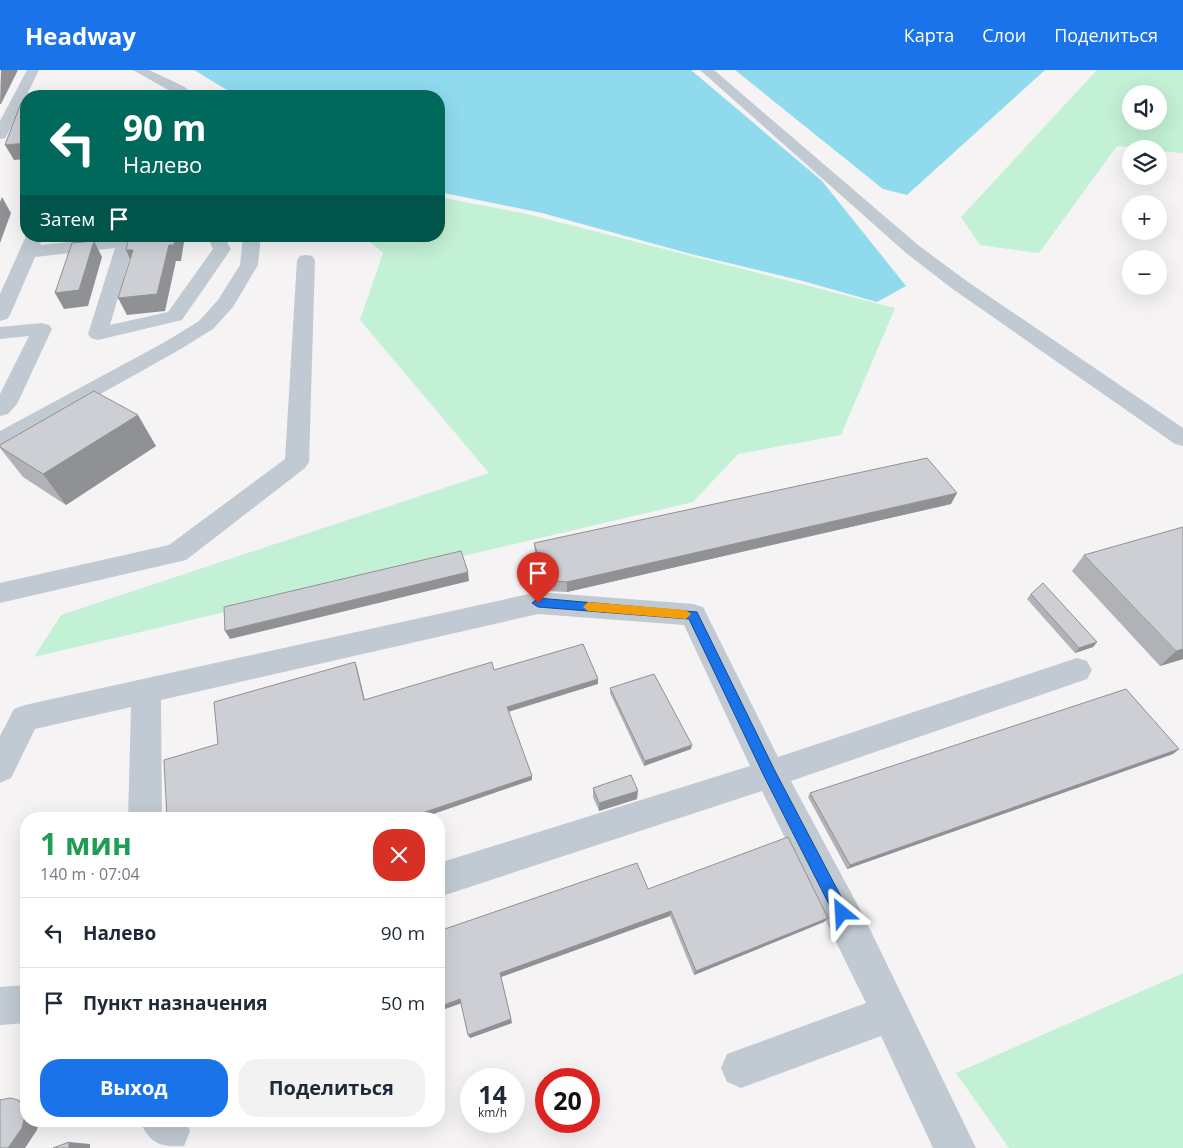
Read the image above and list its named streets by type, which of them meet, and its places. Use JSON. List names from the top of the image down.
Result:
{
  "page": {
    "header": "Headway",
    "nav": ["Карта", "Слои", "Поделиться"],
    "map_buttons": ["+", "−"],
    "turn": ["90 m", "Налево"],
    "then": "Затем",
    "heading": ["1 мин", "140 m · 07:04"],
    "list": [
      {
        "name": "Налево",
        "value": "90 m"
      },
      {
        "name": "Пункт назначения",
        "value": "50 m"
      }
    ],
    "buttons": ["Выход", "Поделиться"],
    "speed": "14 km/h",
    "limit": "20"
  }
}
